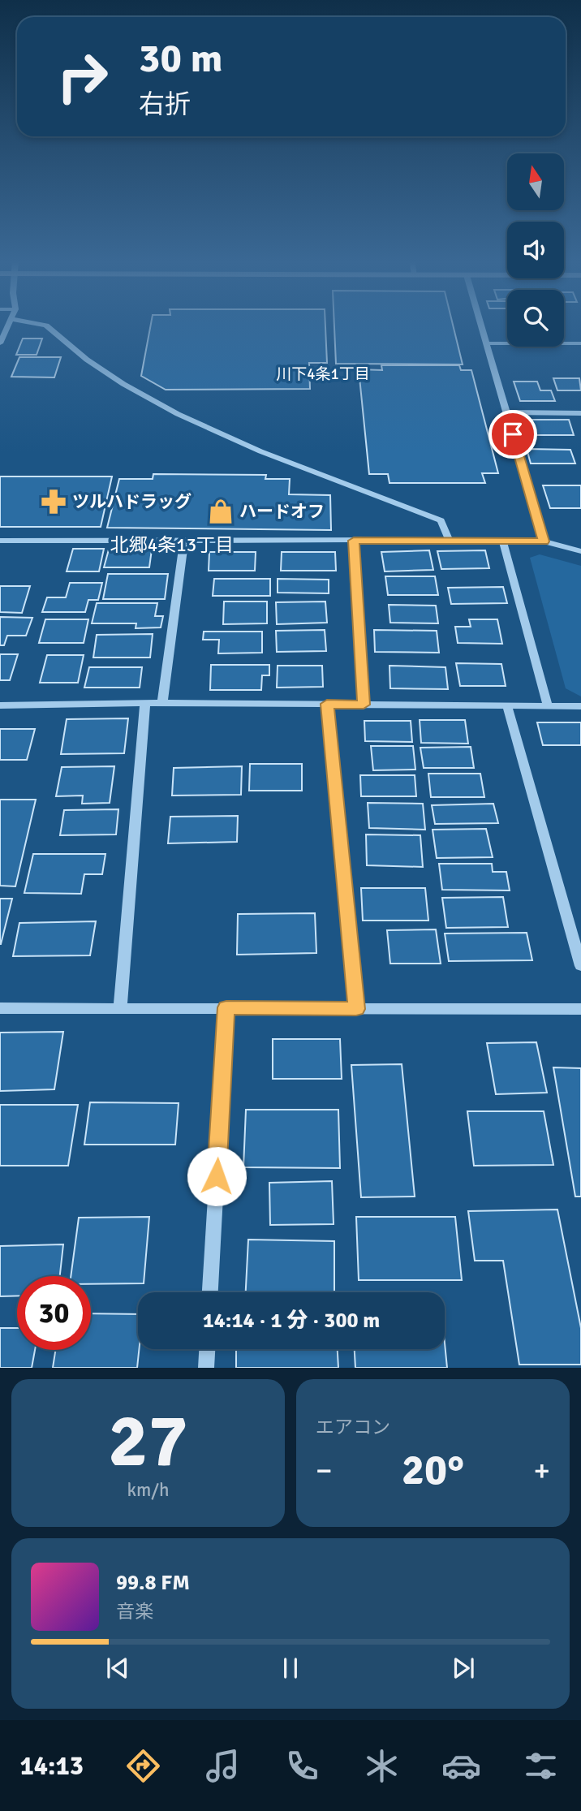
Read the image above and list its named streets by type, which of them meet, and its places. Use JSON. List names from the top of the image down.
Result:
{
  "districts": ["川下4条1丁目", "北郷4条13丁目"],
  "places": {
    "pharmacy": ["ツルハドラッグ"],
    "shop": ["ハードオフ"]
  },
  "north": "top",
  "page": {
    "turn": ["30 m", "右折"],
    "limit": "30",
    "trip": "14:14 · 1 分 · 300 m",
    "tile": [
      ["27", "km/h"],
      "エアコン"
    ],
    "heat": ["−", "20°", "+"],
    "song": ["99.8 FM", "音楽"],
    "tabs": "14:13"
  }
}
